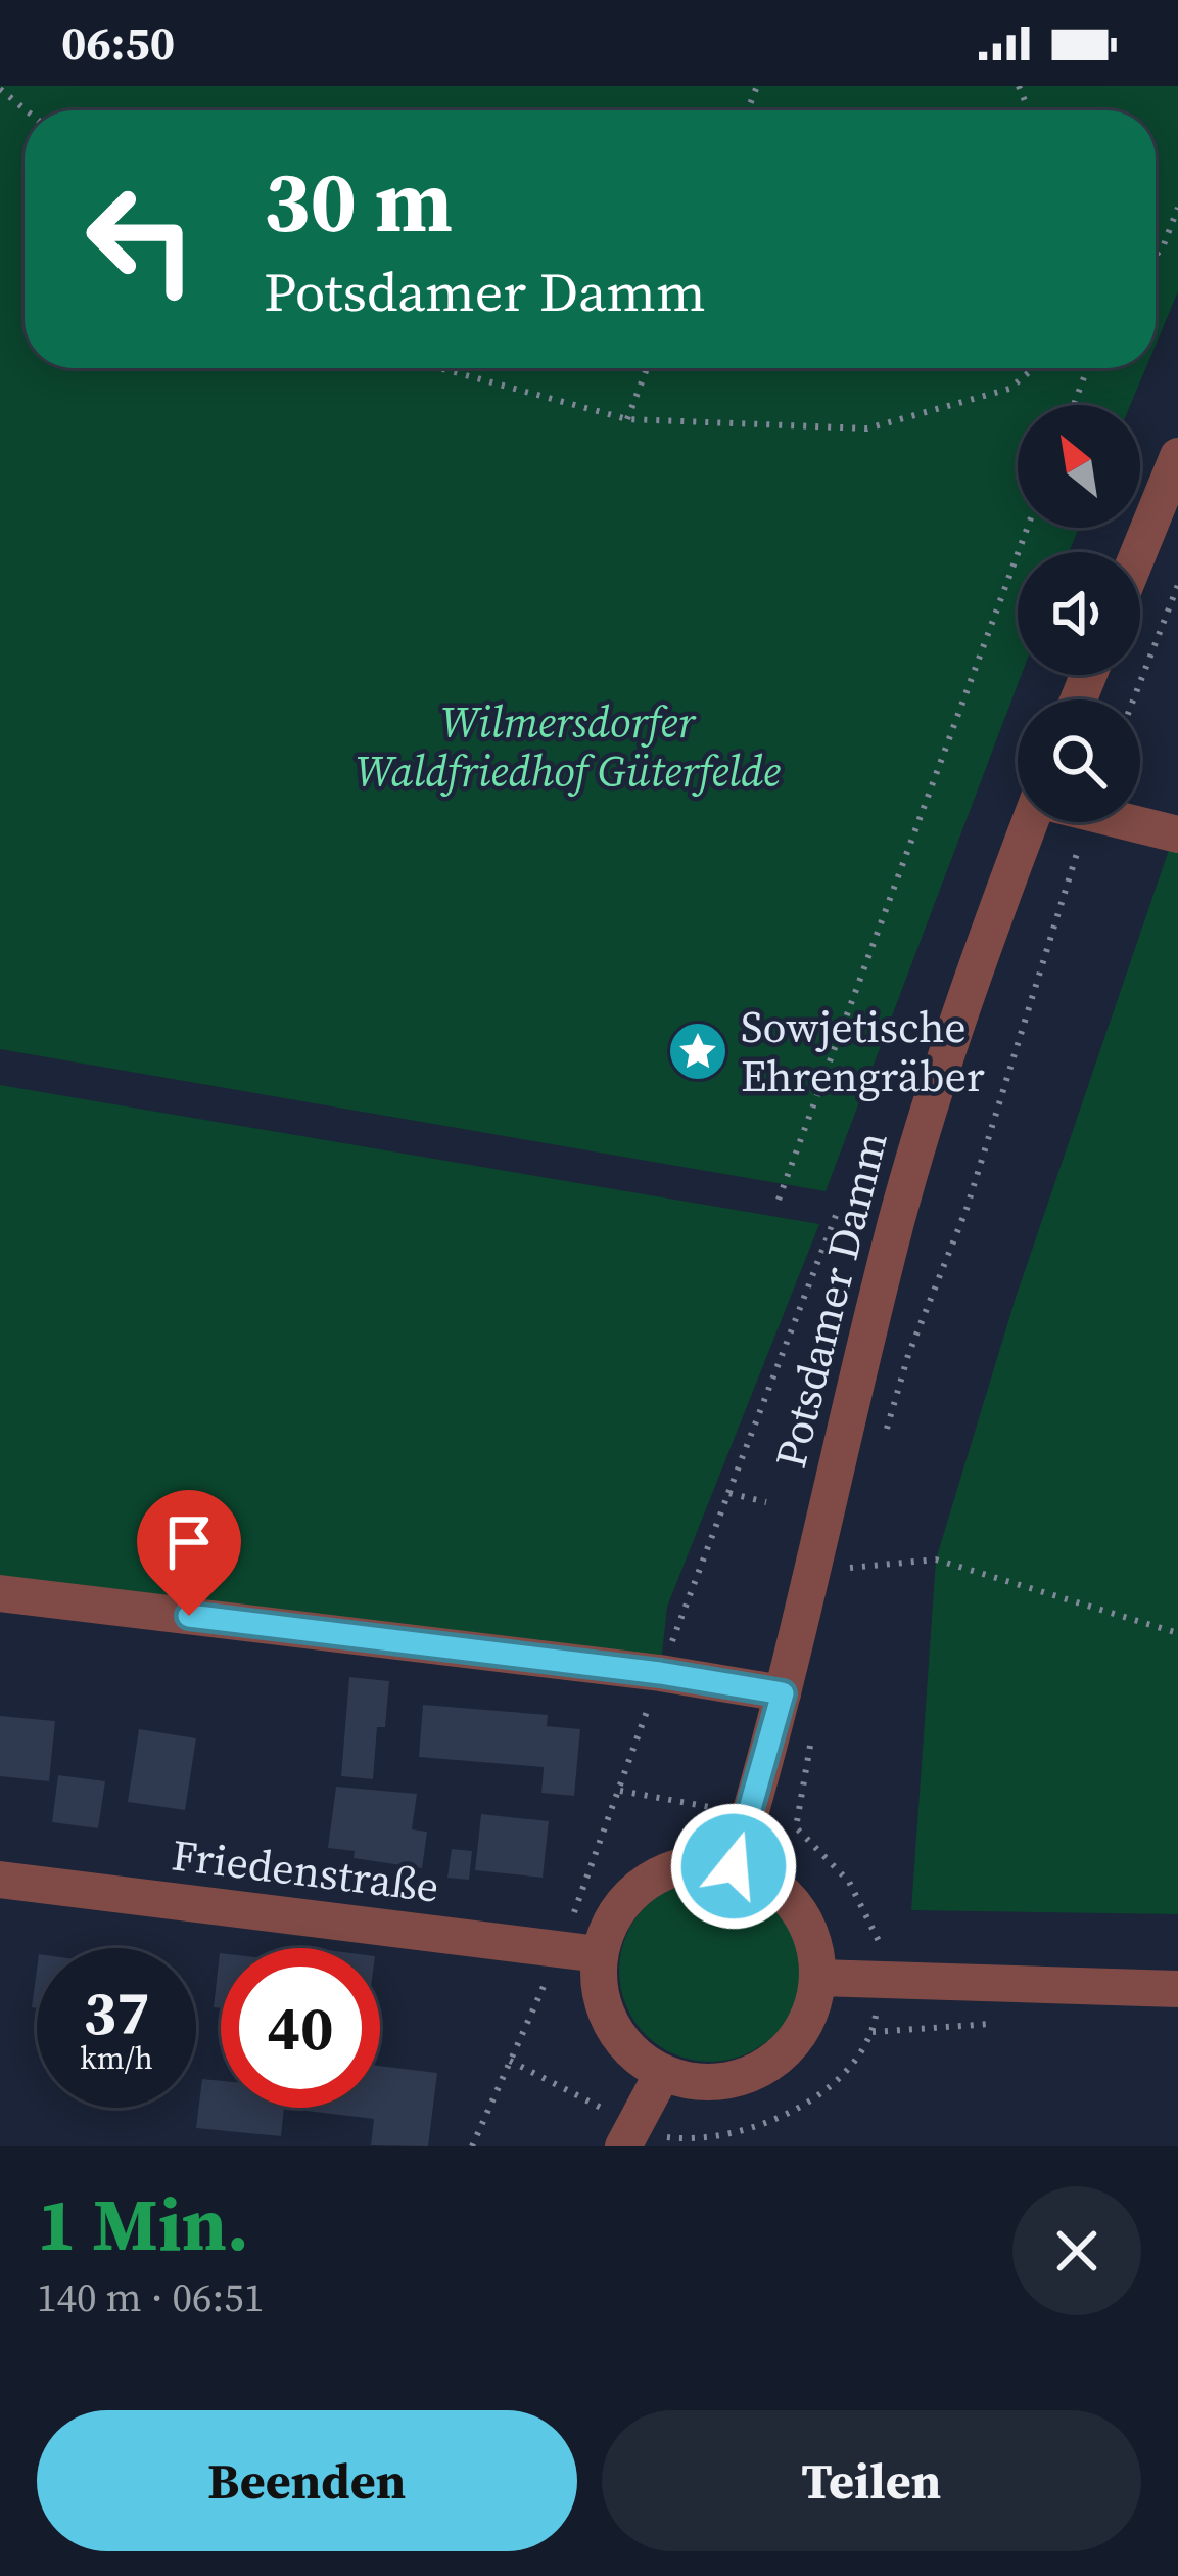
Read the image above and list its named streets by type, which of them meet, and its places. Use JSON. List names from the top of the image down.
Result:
{
  "streets": {
    "street": ["Potsdamer Damm", "Friedenstraße"]
  },
  "crossings": [
    ["Potsdamer Damm", "Friedenstraße"]
  ],
  "parks": ["Wilmersdorfer Waldfriedhof Güterfelde"],
  "places": {
    "place": ["Sowjetische Ehrengräber"]
  },
  "north": "top left",
  "page": {
    "status": "06:50",
    "turn": ["30 m", "Potsdamer Damm"],
    "speed": "37 km/h",
    "limit": "40",
    "heading": ["1 Min.", "140 m · 06:51"],
    "buttons": ["Beenden", "Teilen"]
  }
}
